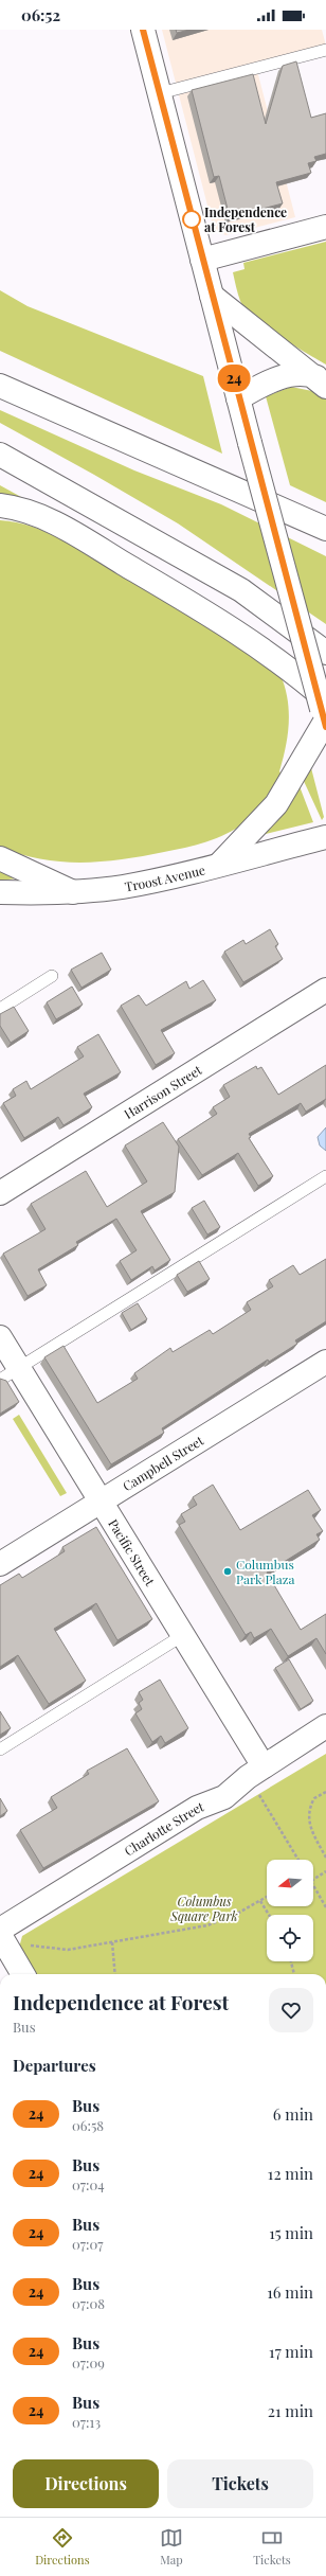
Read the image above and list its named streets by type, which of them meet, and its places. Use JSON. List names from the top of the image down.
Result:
{
  "streets": {
    "main road": [
      "Troost Avenue",
      "Harrison Street",
      "Campbell Street",
      "Pacific Street",
      "Charlotte Street"
    ]
  },
  "crossings": [
    ["Campbell Street", "Pacific Street"],
    ["Pacific Street", "Charlotte Street"]
  ],
  "parks": ["Columbus Square Park"],
  "places": ["Independence at Forest", "Columbus Park Plaza"],
  "lines": ["bus line 24"],
  "north": "left",
  "page": {
    "status": "06:52",
    "on_map": "24",
    "heading": [
      ["Independence at Forest", "Bus"],
      "Departures"
    ],
    "list": [
      {
        "mark": "24",
        "name": "Bus",
        "note": "06:58",
        "value": "6 min"
      },
      {
        "mark": "24",
        "name": "Bus",
        "note": "07:04",
        "value": "12 min"
      },
      {
        "mark": "24",
        "name": "Bus",
        "note": "07:07",
        "value": "15 min"
      },
      {
        "mark": "24",
        "name": "Bus",
        "note": "07:08",
        "value": "16 min"
      },
      {
        "mark": "24",
        "name": "Bus",
        "note": "07:09",
        "value": "17 min"
      },
      {
        "mark": "24",
        "name": "Bus",
        "note": "07:13",
        "value": "21 min"
      }
    ],
    "buttons": ["Directions", "Tickets"],
    "tabs": ["Directions", "Map", "Tickets"]
  }
}
